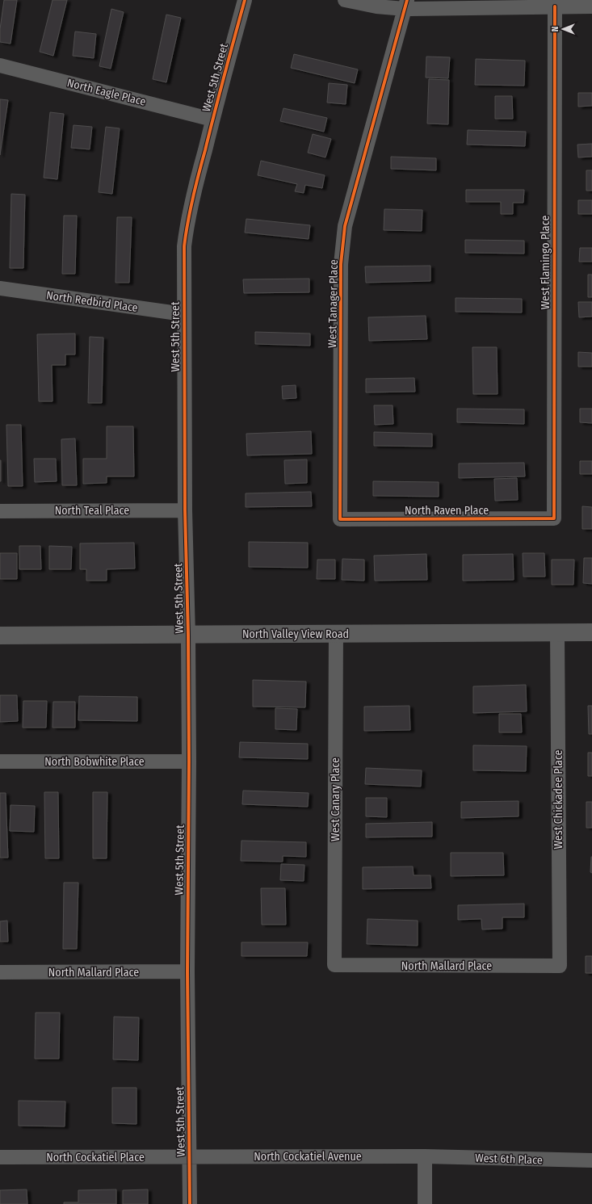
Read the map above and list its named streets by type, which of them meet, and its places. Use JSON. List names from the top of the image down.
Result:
{
  "streets": {
    "street": [
      "West 5th Street",
      "North Eagle Place",
      "West Flamingo Place",
      "North Redbird Place",
      "West Tanager Place",
      "North Teal Place",
      "North Raven Place",
      "North Valley View Road",
      "North Bobwhite Place",
      "West Canary Place",
      "West Chickadee Place",
      "North Mallard Place",
      "North Cockatiel Avenue",
      "North Cockatiel Place",
      "West 6th Place"
    ]
  },
  "crossings": [
    ["West 5th Street", "North Eagle Place"],
    ["West 5th Street", "North Redbird Place"],
    ["West 5th Street", "North Teal Place"],
    ["West 5th Street", "North Valley View Road"],
    ["West 5th Street", "North Bobwhite Place"],
    ["West 5th Street", "North Mallard Place"],
    ["West 5th Street", "North Cockatiel Avenue"],
    ["West 5th Street", "North Cockatiel Place"],
    ["West Flamingo Place", "North Raven Place"],
    ["West Tanager Place", "North Raven Place"],
    ["North Valley View Road", "West Canary Place"],
    ["North Valley View Road", "West Chickadee Place"],
    ["West Canary Place", "North Mallard Place"],
    ["West Chickadee Place", "North Mallard Place"],
    ["North Cockatiel Avenue", "North Cockatiel Place"],
    ["North Cockatiel Avenue", "West 6th Place"]
  ],
  "north": "left"
}
